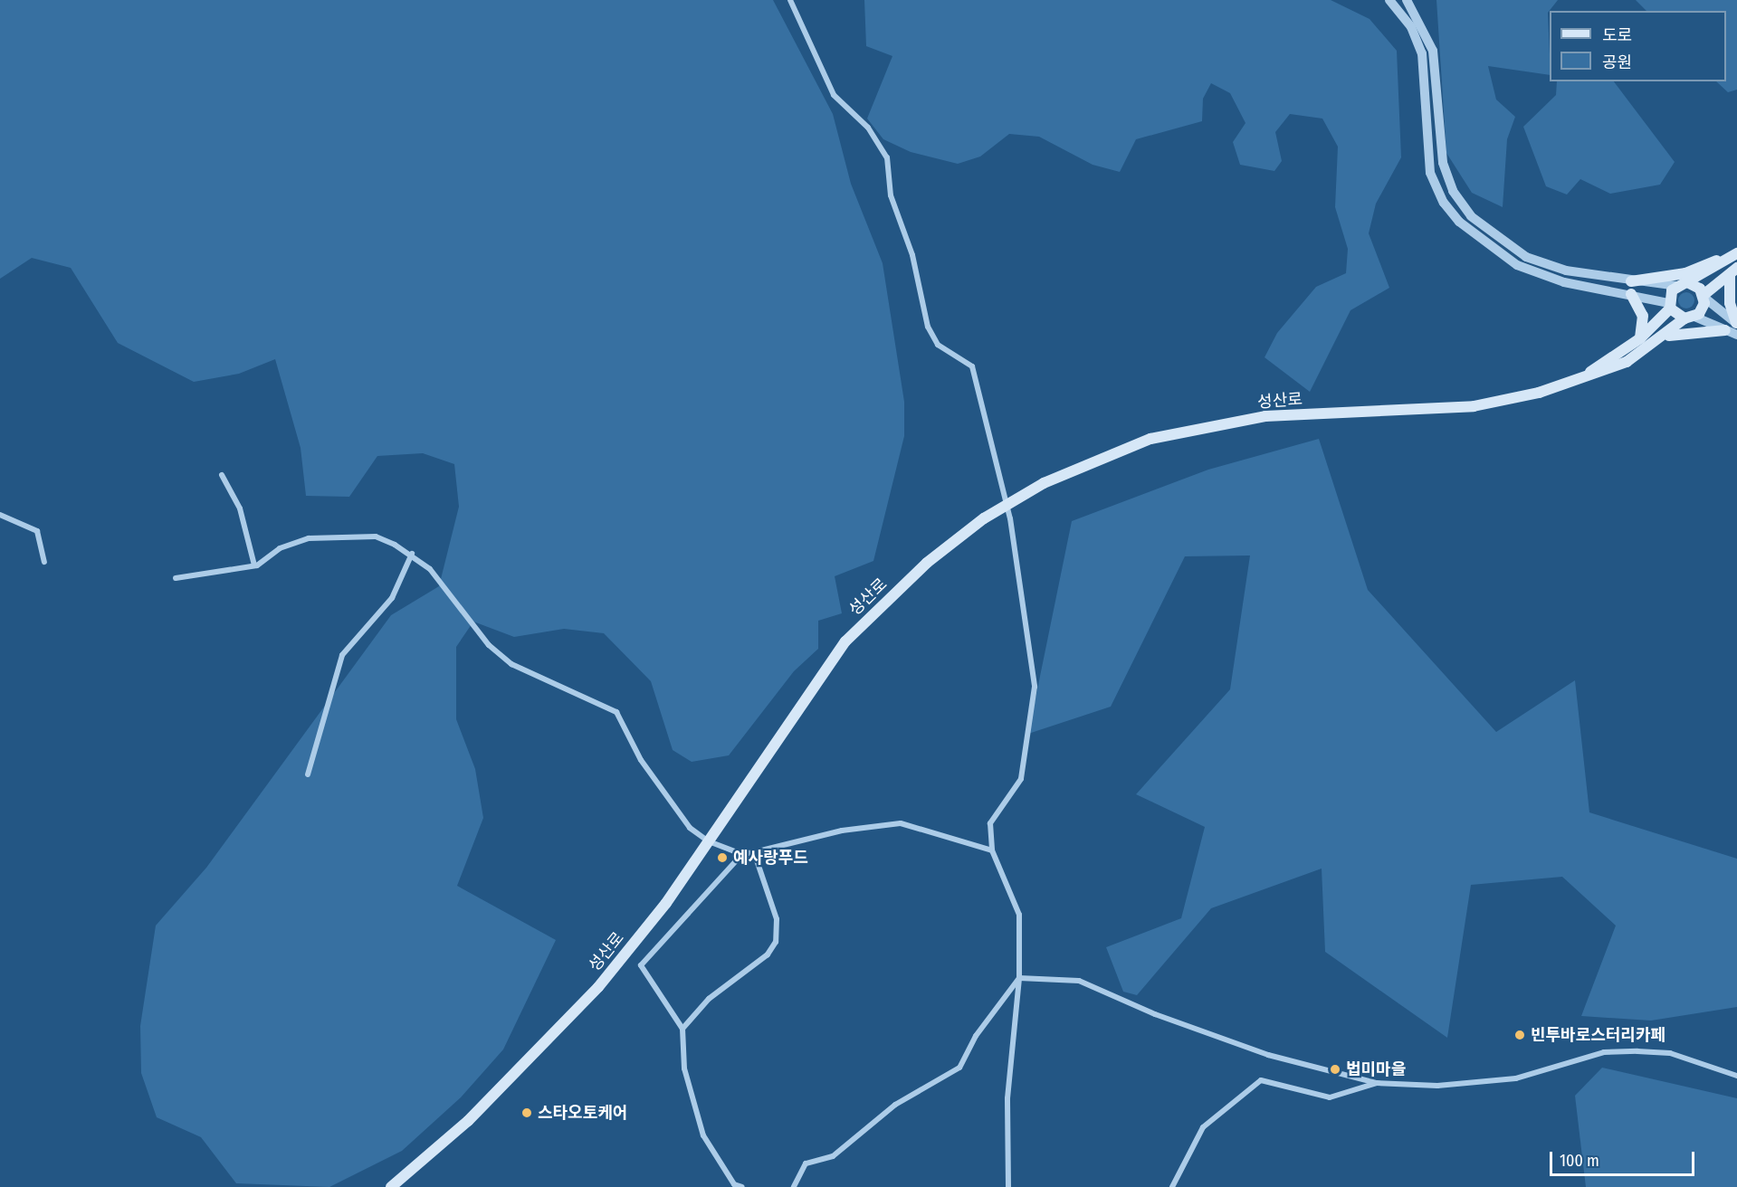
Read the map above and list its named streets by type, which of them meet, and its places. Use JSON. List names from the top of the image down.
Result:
{
  "streets": {
    "main road": ["성산로"]
  },
  "places": [
    "예사랑푸드",
    "빈투바로스터리카페",
    "법미마을",
    "스타오토케어"
  ],
  "legend": ["도로", "공원"],
  "scale_bar": "100 m"
}
